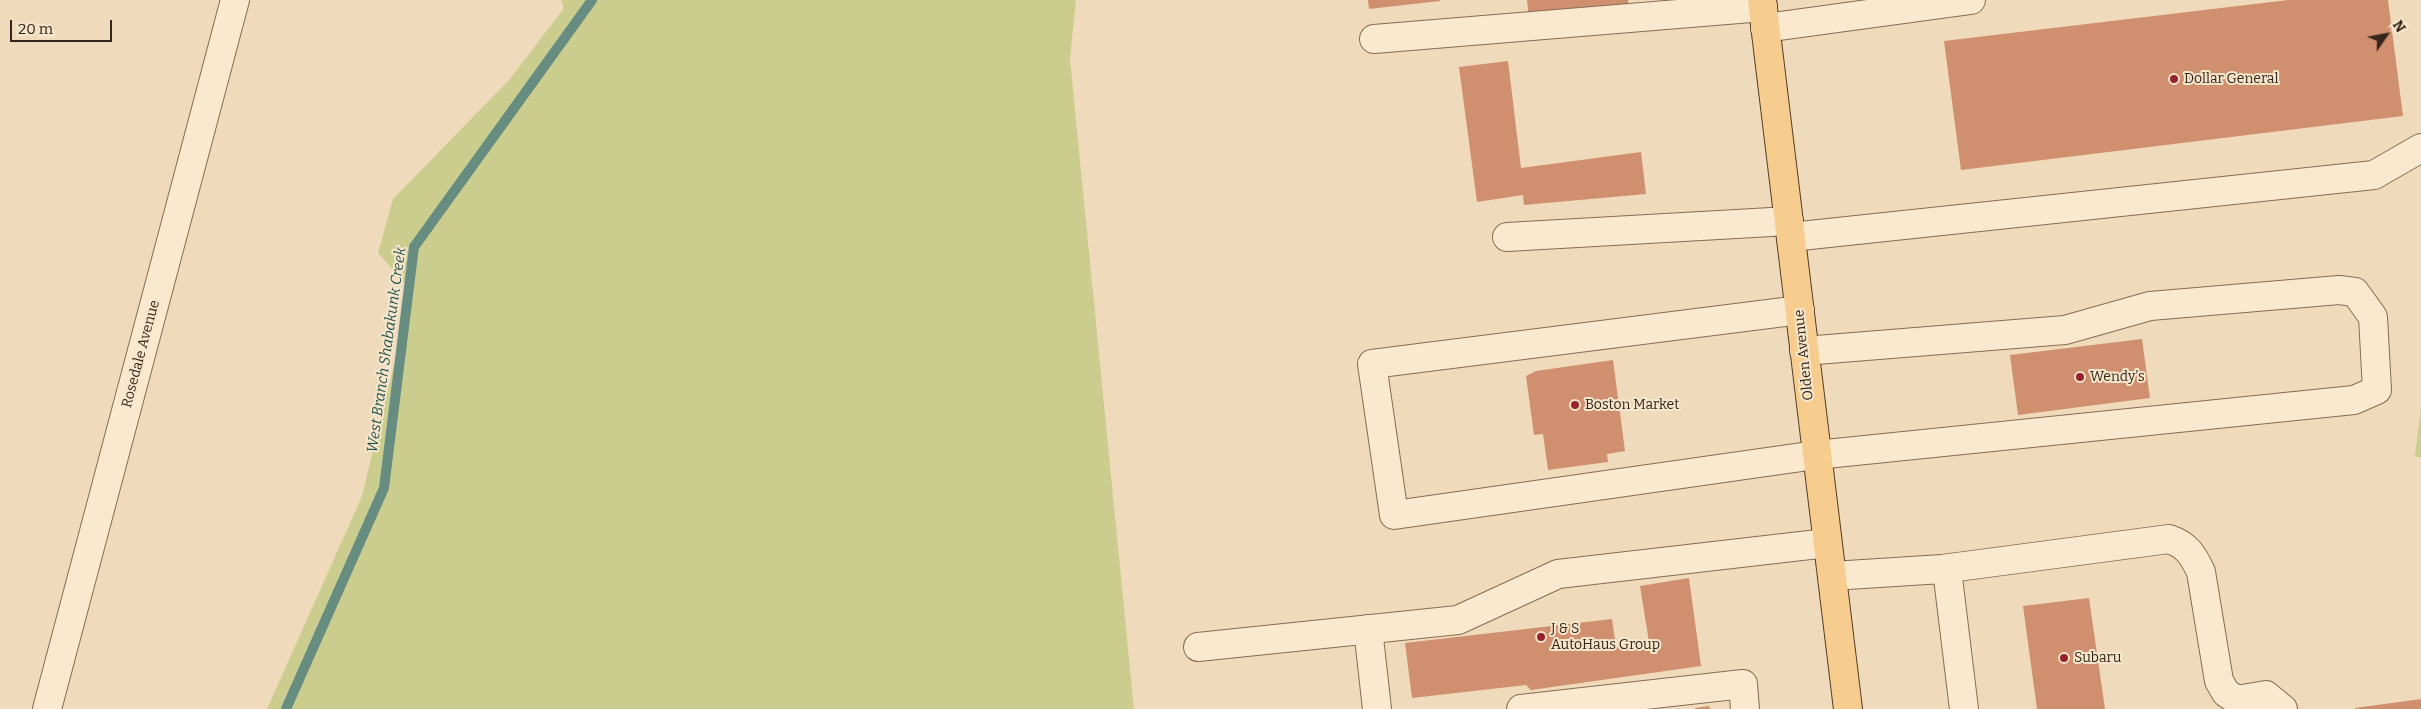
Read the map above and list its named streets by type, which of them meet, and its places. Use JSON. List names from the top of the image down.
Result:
{
  "streets": {
    "main road": ["Olden Avenue"],
    "street": ["Rosedale Avenue"]
  },
  "water": ["West Branch Shabakunk Creek"],
  "places": [
    "Dollar General",
    "Wendy's",
    "Boston Market",
    "J & S AutoHaus Group",
    "Subaru"
  ],
  "scale_bar": "20 m",
  "north": "top right"
}
